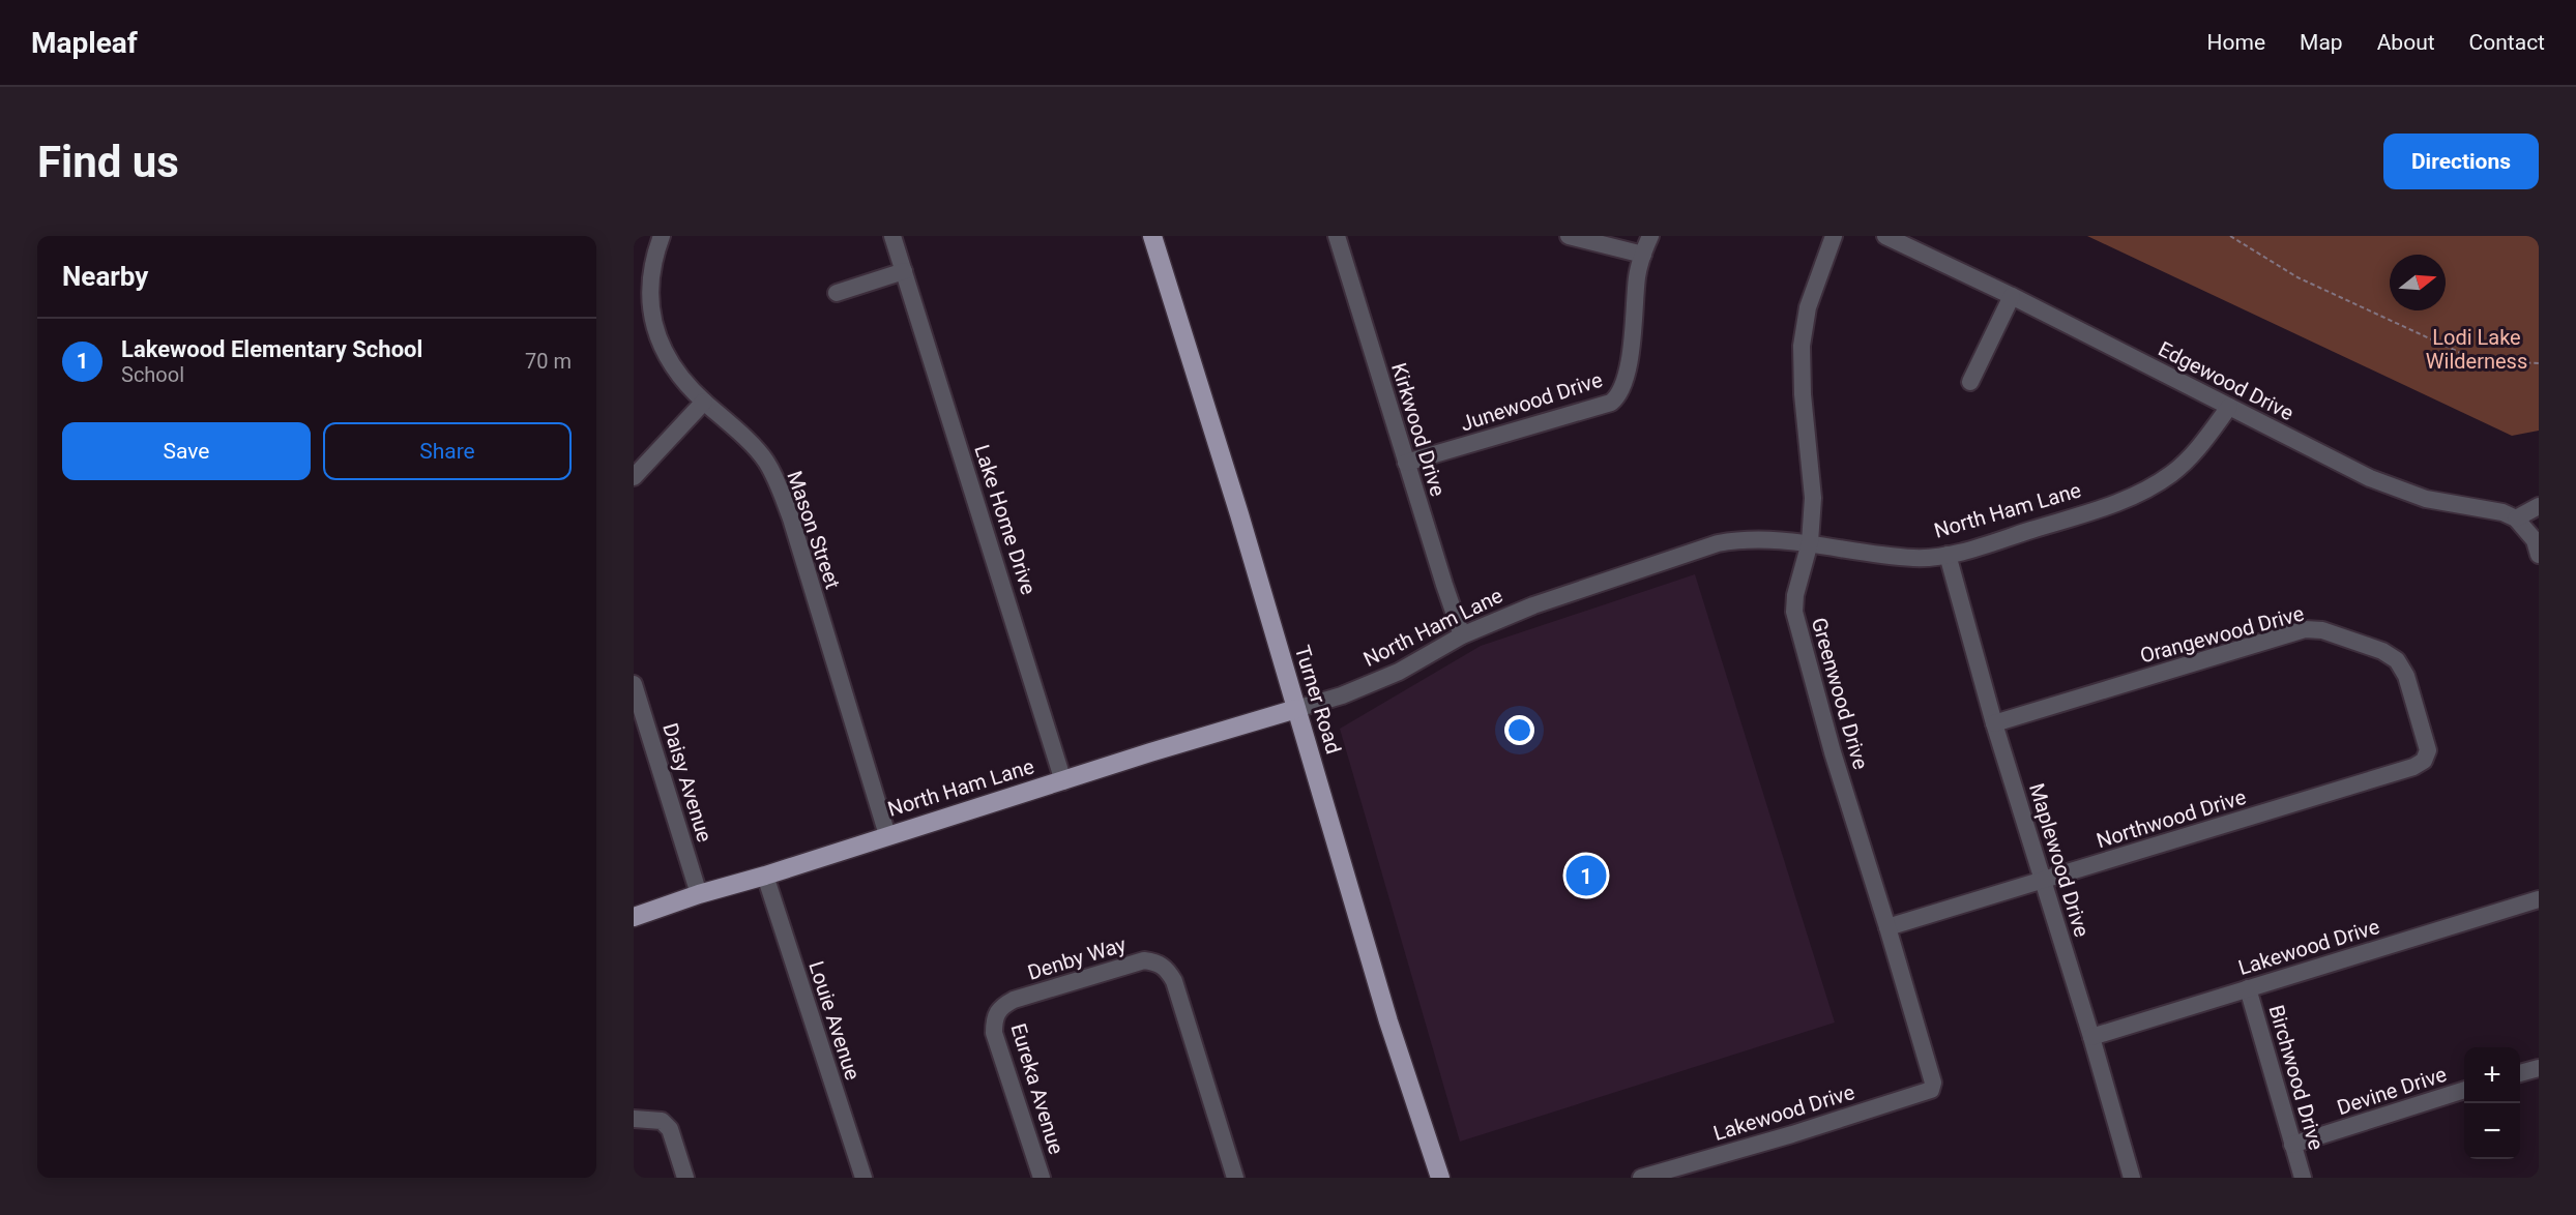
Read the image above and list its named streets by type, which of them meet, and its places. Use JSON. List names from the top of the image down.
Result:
{
  "streets": {
    "main road": ["North Ham Lane", "Turner Road"],
    "street": [
      "Edgewood Drive",
      "Junewood Drive",
      "Kirkwood Drive",
      "Lake Home Drive",
      "Mason Street",
      "Orangewood Drive",
      "Greenwood Drive",
      "Daisy Avenue",
      "Northwood Drive",
      "Maplewood Drive",
      "Lakewood Drive",
      "Denby Way",
      "Louie Avenue",
      "Birchwood Drive",
      "Eureka Avenue",
      "Devine Drive"
    ]
  },
  "crossings": [
    ["Edgewood Drive", "North Ham Lane"],
    ["Junewood Drive", "Kirkwood Drive"],
    ["Kirkwood Drive", "North Ham Lane"],
    ["North Ham Lane", "Lake Home Drive"],
    ["North Ham Lane", "Mason Street"],
    ["North Ham Lane", "Greenwood Drive"],
    ["North Ham Lane", "Turner Road"],
    ["North Ham Lane", "Daisy Avenue"],
    ["North Ham Lane", "Maplewood Drive"],
    ["North Ham Lane", "Louie Avenue"],
    ["Orangewood Drive", "Northwood Drive"],
    ["Orangewood Drive", "Maplewood Drive"],
    ["Greenwood Drive", "Northwood Drive"],
    ["Greenwood Drive", "Lakewood Drive"],
    ["Northwood Drive", "Maplewood Drive"],
    ["Maplewood Drive", "Lakewood Drive"],
    ["Lakewood Drive", "Birchwood Drive"],
    ["Denby Way", "Eureka Avenue"],
    ["Birchwood Drive", "Devine Drive"]
  ],
  "parks": ["Lodi Lake Wilderness"],
  "north": "right",
  "page": {
    "header": "Mapleaf",
    "nav": [
      "Home",
      "Map",
      "About",
      "Contact"
    ],
    "buttons": [
      "Directions",
      ["Save", "Share"]
    ],
    "title": "Find us",
    "heading": "Nearby",
    "list": [
      {
        "mark": "1",
        "name": "Lakewood Elementary School",
        "note": "School",
        "value": "70 m"
      }
    ],
    "pins": "1",
    "map_buttons": ["+", "−"]
  }
}
